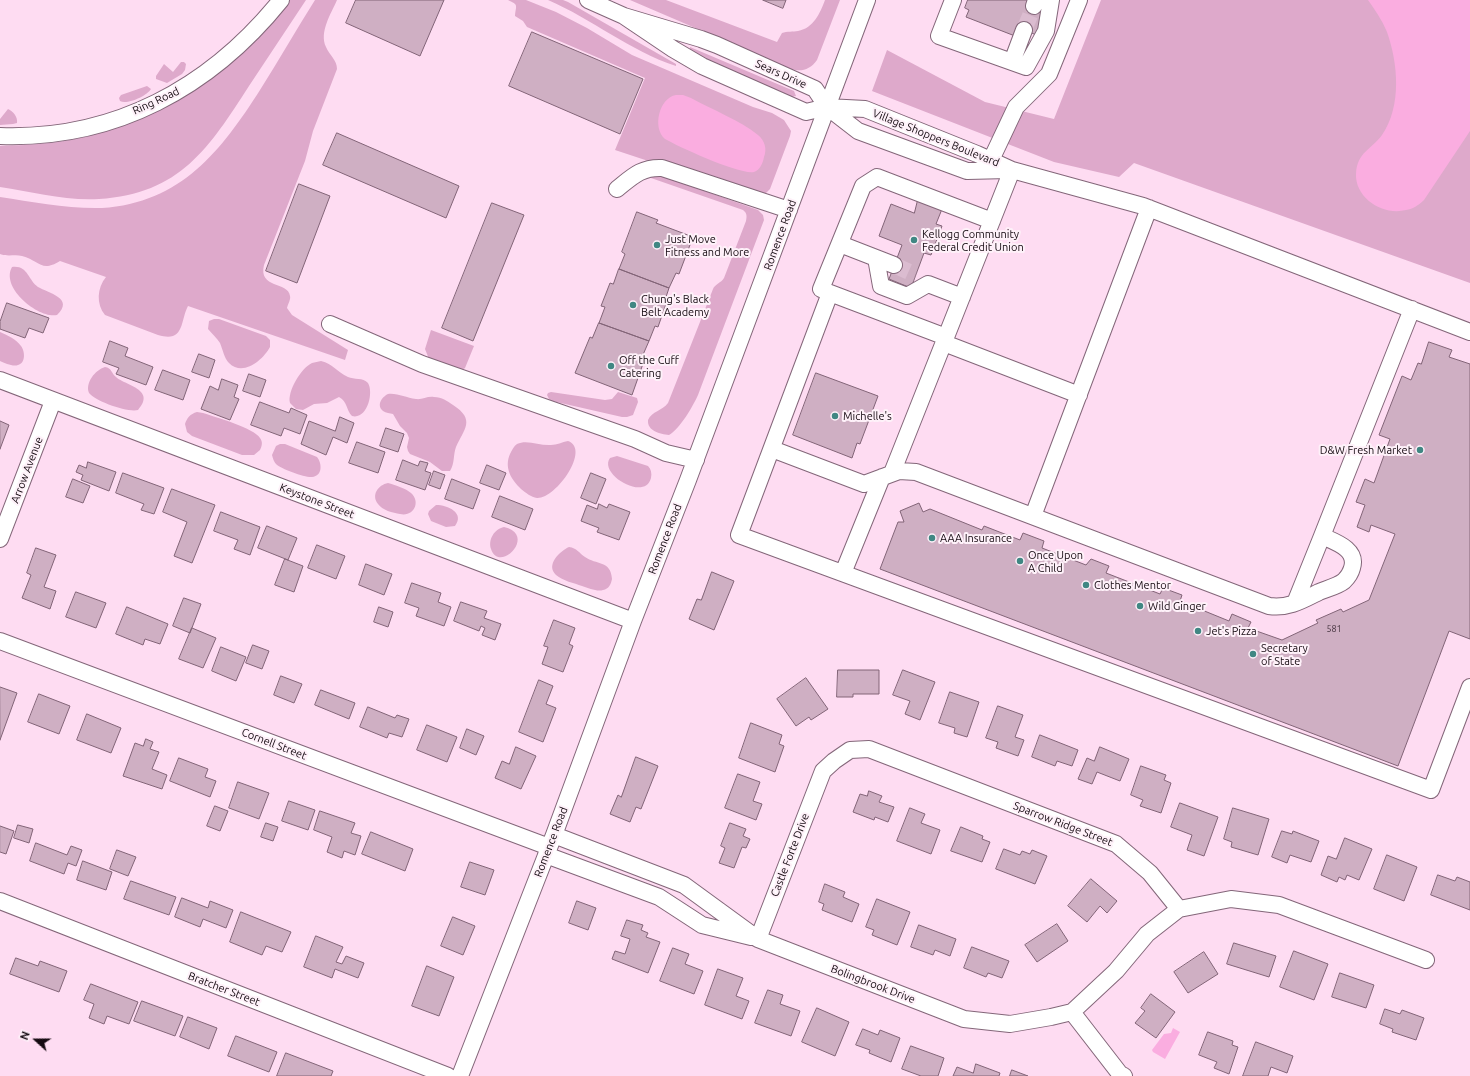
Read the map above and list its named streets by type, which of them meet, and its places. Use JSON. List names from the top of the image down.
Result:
{
  "streets": {
    "street": [
      "Sears Drive",
      "Ring Road",
      "Village Shoppers Boulevard",
      "Romence Road",
      "Arrow Avenue",
      "Keystone Street",
      "Cornell Street",
      "Sparrow Ridge Street",
      "Castle Forte Drive",
      "Bolingbrook Drive",
      "Bratcher Street"
    ]
  },
  "crossings": [
    ["Sears Drive", "Village Shoppers Boulevard"],
    ["Sears Drive", "Romence Road"],
    ["Village Shoppers Boulevard", "Romence Road"],
    ["Romence Road", "Keystone Street"],
    ["Romence Road", "Cornell Street"],
    ["Romence Road", "Bolingbrook Drive"],
    ["Arrow Avenue", "Keystone Street"],
    ["Cornell Street", "Bolingbrook Drive"],
    ["Sparrow Ridge Street", "Castle Forte Drive"],
    ["Sparrow Ridge Street", "Bolingbrook Drive"],
    ["Castle Forte Drive", "Bolingbrook Drive"]
  ],
  "places": [
    "Kellogg Community Federal Credit Union",
    "Just Move Fitness and More",
    "Chung's Black Belt Academy",
    "Off the Cuff Catering",
    "Michelle's",
    "D&W Fresh Market",
    "AAA Insurance",
    "Once Upon A Child",
    "Clothes Mentor",
    "Wild Ginger",
    "Jet's Pizza",
    "Secretary of State"
  ],
  "house_numbers": ["581"],
  "north": "left"
}
